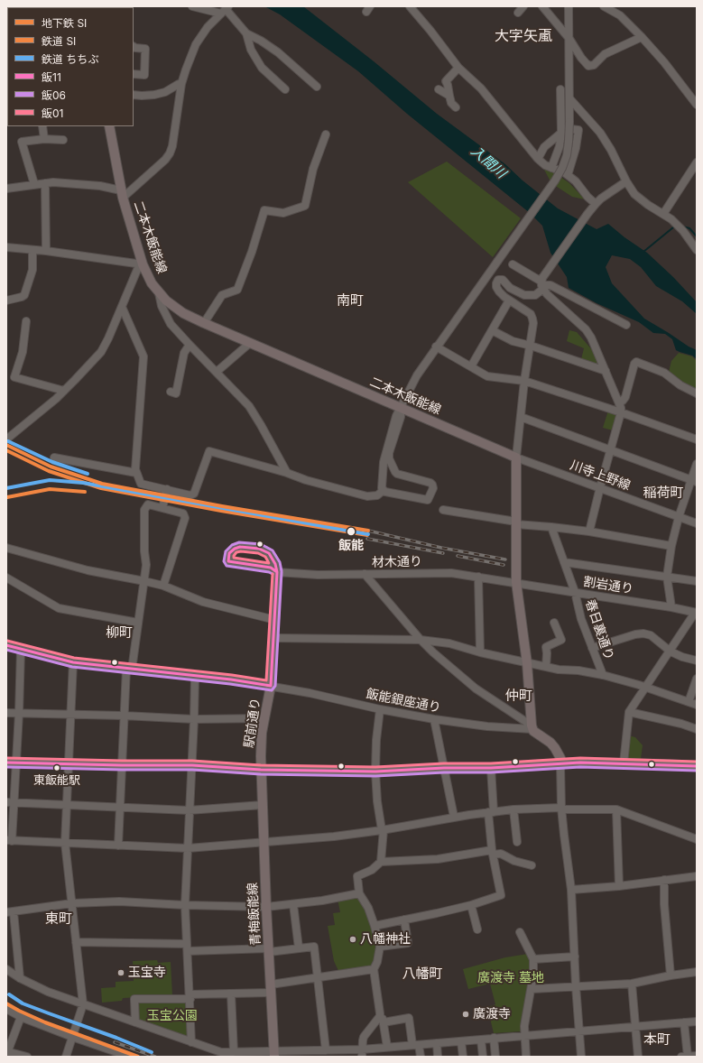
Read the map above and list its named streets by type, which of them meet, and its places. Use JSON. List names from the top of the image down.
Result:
{
  "streets": {
    "main road": ["二本木飯能線", "駅前通り", "青梅飯能線"],
    "street": [
      "川寺上野線",
      "材木通り",
      "割岩通り",
      "春日裏通り",
      "飯能銀座通り"
    ]
  },
  "crossings": [
    ["二本木飯能線", "川寺上野線"],
    ["材木通り", "割岩通り"],
    ["材木通り", "駅前通り"],
    ["割岩通り", "春日裏通り"],
    ["飯能銀座通り", "駅前通り"],
    ["駅前通り", "青梅飯能線"]
  ],
  "districts": [
    "大字矢颪",
    "南町",
    "稲荷町",
    "柳町",
    "仲町",
    "東町",
    "八幡町",
    "本町"
  ],
  "water": ["入間川"],
  "parks": ["廣渡寺 墓地", "玉宝公園"],
  "places": [
    "飯能",
    "東飯能駅",
    "八幡神社",
    "玉宝寺",
    "廣渡寺"
  ],
  "lines": [
    "rail line ちちぶ",
    "metro line SI",
    "rail line SI",
    "transit line 飯06",
    "transit line 飯11",
    "transit line 飯01"
  ],
  "legend": [
    "地下鉄 SI",
    "鉄道 SI",
    "鉄道 ちちぶ",
    "飯11",
    "飯06",
    "飯01"
  ]
}
